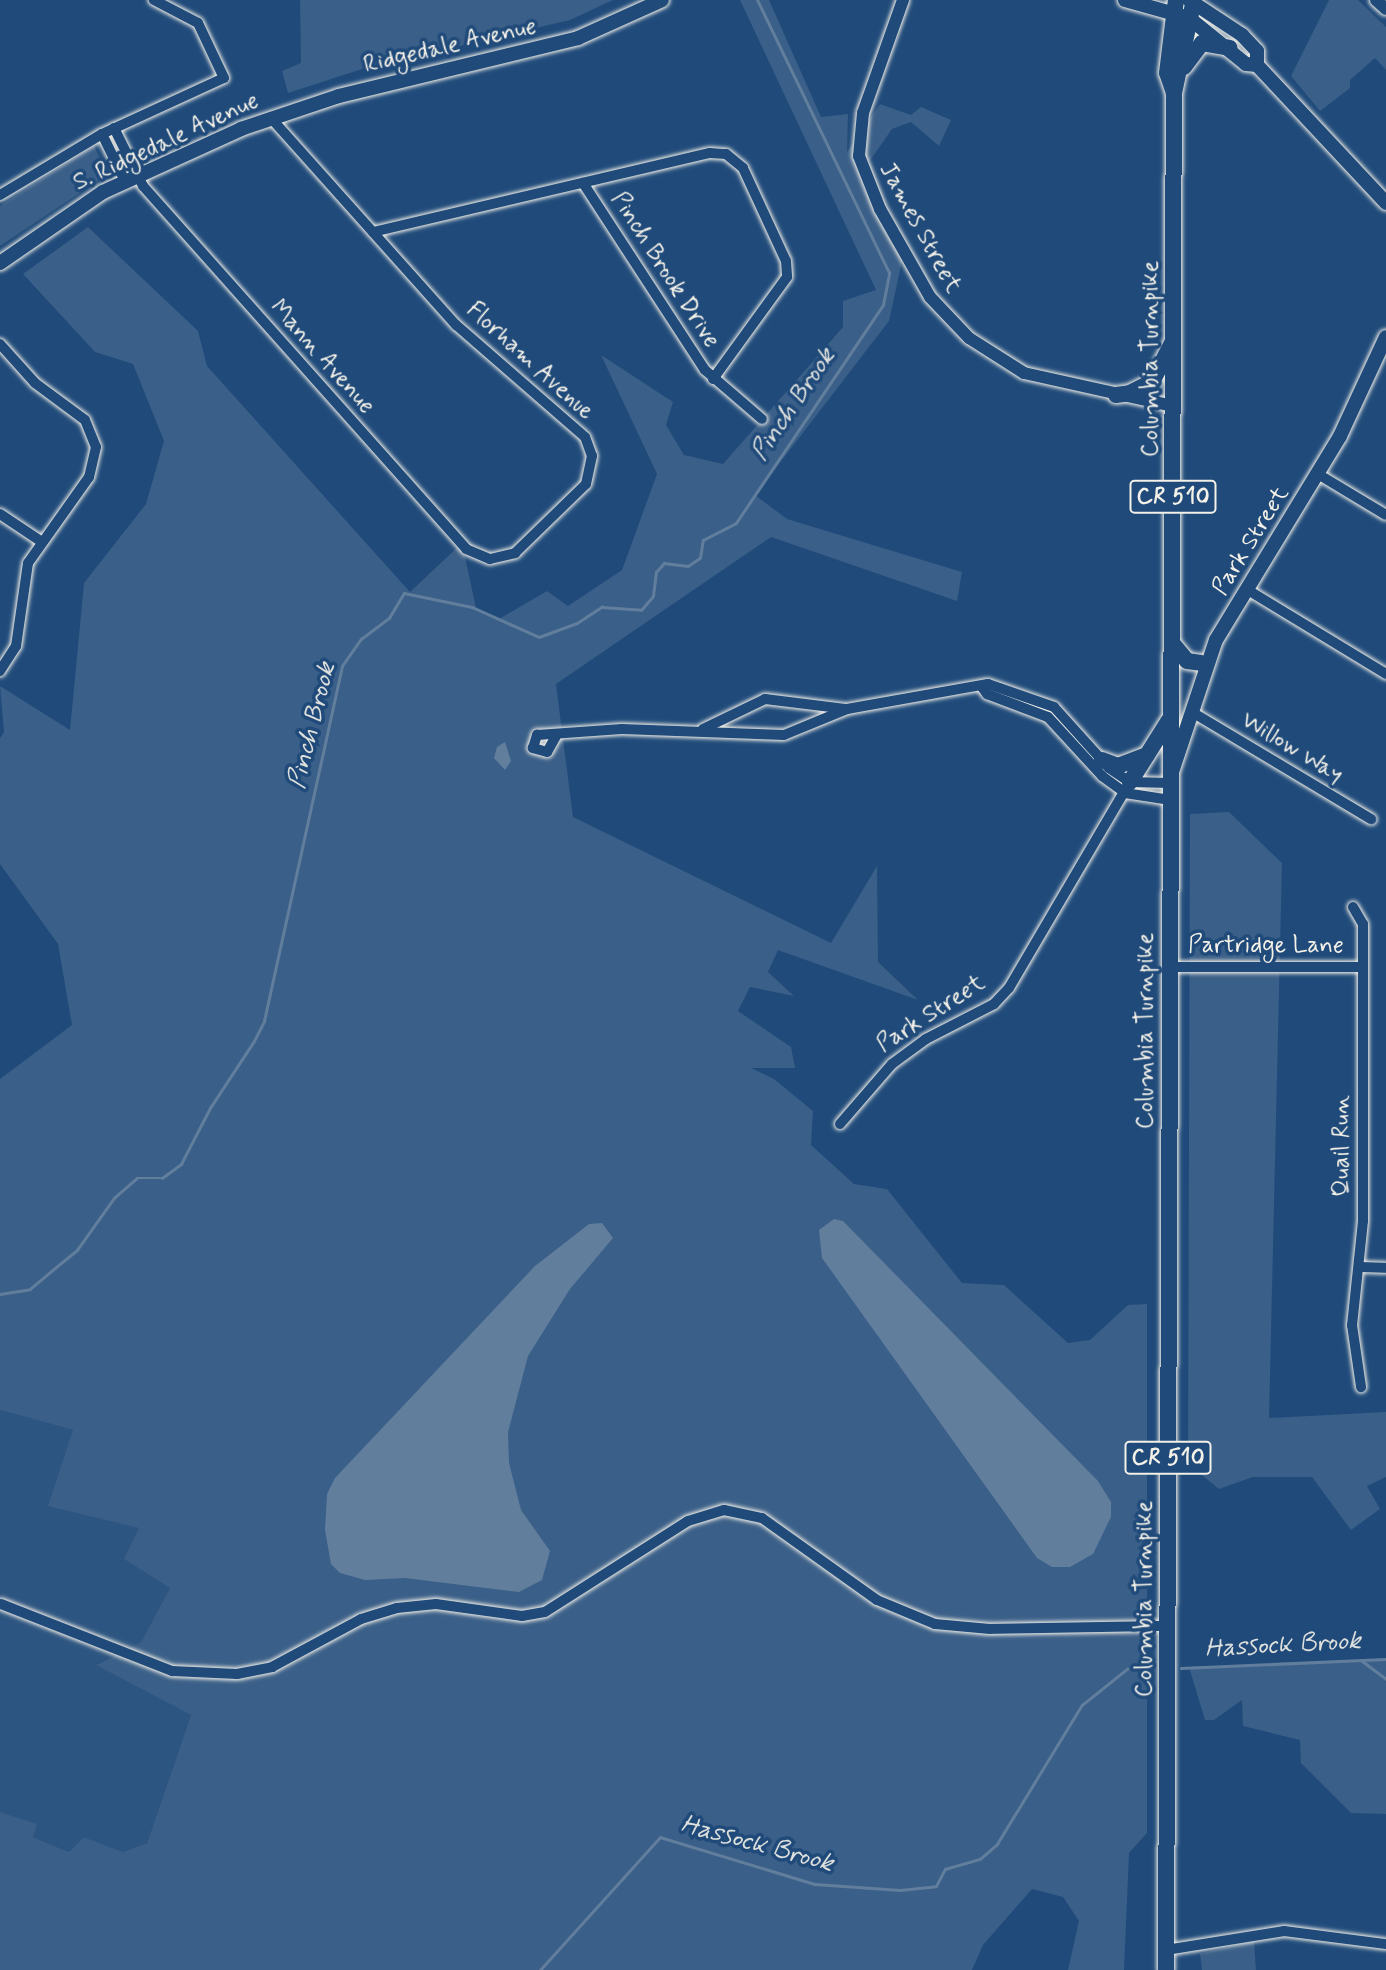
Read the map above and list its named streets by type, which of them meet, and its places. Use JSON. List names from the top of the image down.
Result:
{
  "streets": {
    "main road": [
      "Ridgedale Avenue",
      "S. Ridgedale Avenue",
      "Columbia Turnpike",
      "CR 510",
      "Park Street"
    ],
    "street": [
      "James Street",
      "Pinch Brook Drive",
      "Mann Avenue",
      "Florham Avenue",
      "Willow Way",
      "Partridge Lane",
      "Quail Run"
    ]
  },
  "crossings": [
    ["Ridgedale Avenue", "S. Ridgedale Avenue"],
    ["S. Ridgedale Avenue", "Mann Avenue"],
    ["S. Ridgedale Avenue", "Florham Avenue"],
    ["James Street", "Columbia Turnpike"],
    ["Pinch Brook Drive", "Florham Avenue"],
    ["Mann Avenue", "Florham Avenue"],
    ["Columbia Turnpike", "Park Street"],
    ["Columbia Turnpike", "Partridge Lane"],
    ["Park Street", "Willow Way"],
    ["Partridge Lane", "Quail Run"]
  ],
  "water": ["Pinch Brook", "Hassock Brook"]
}
